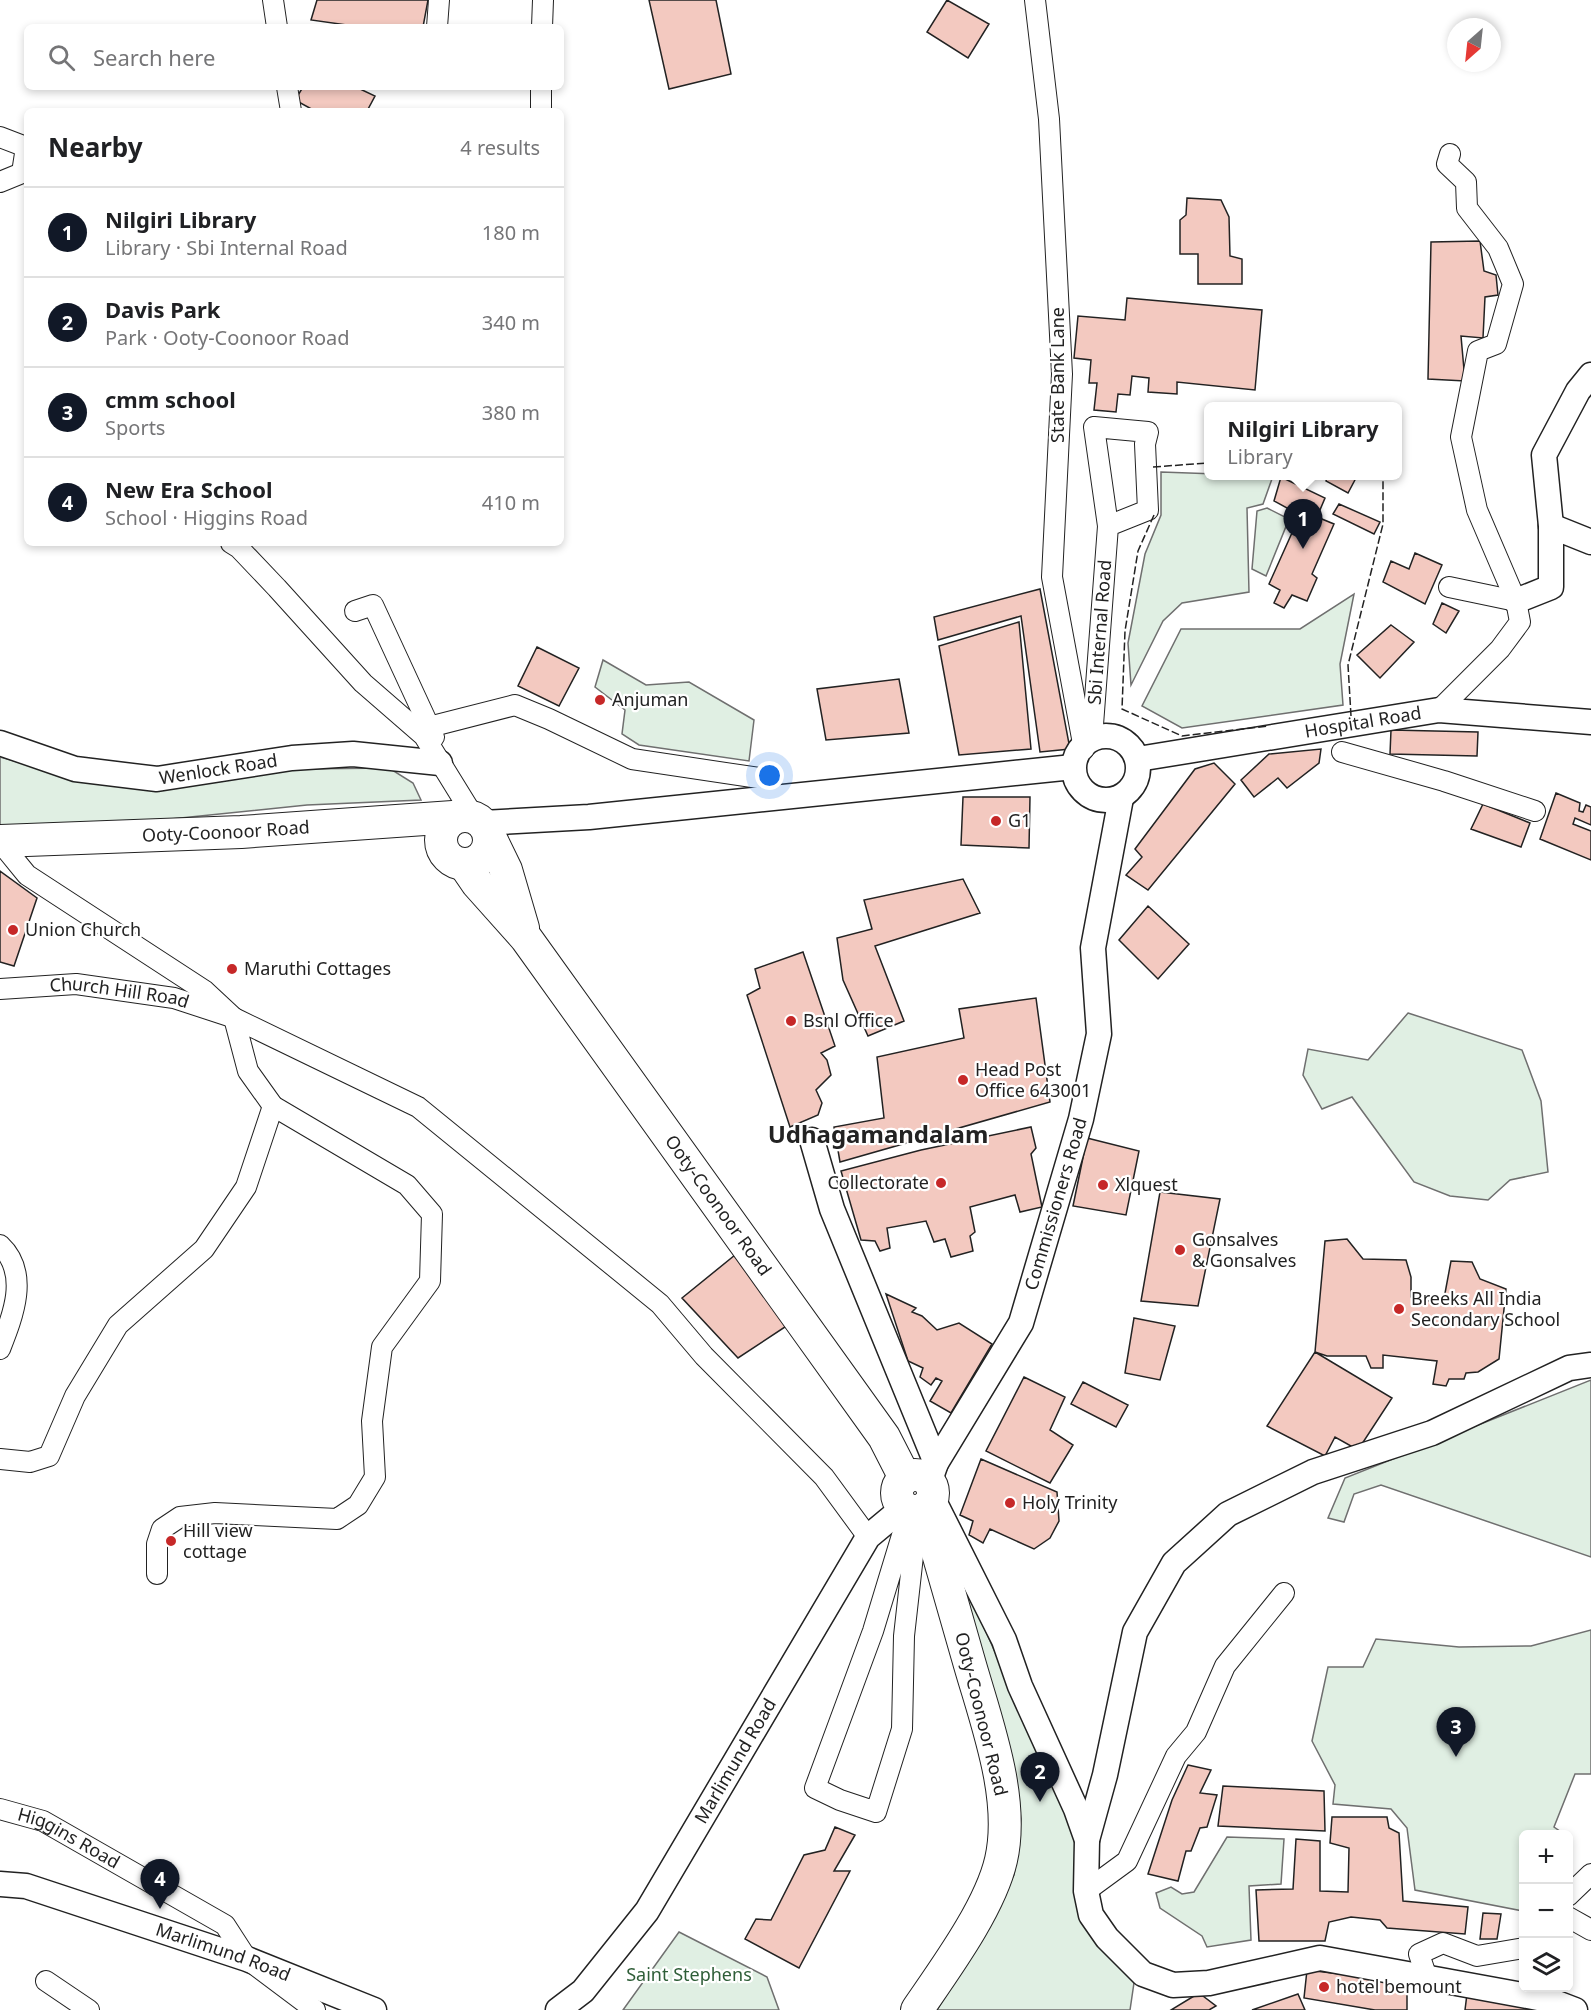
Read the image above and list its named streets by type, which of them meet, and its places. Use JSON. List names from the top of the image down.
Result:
{
  "streets": {
    "highway": ["Ooty-Coonoor Road"],
    "street": [
      "State Bank Lane",
      "Sbi Internal Road",
      "Hospital Road",
      "Wenlock Road",
      "Church Hill Road",
      "Commissioners Road",
      "Marlimund Road",
      "Higgins Road"
    ]
  },
  "crossings": [
    ["State Bank Lane", "Sbi Internal Road"],
    ["State Bank Lane", "Hospital Road"],
    ["State Bank Lane", "Commissioners Road"],
    ["Sbi Internal Road", "Hospital Road"],
    ["Sbi Internal Road", "Commissioners Road"],
    ["Hospital Road", "Commissioners Road"],
    ["Ooty-Coonoor Road", "Commissioners Road"],
    ["Ooty-Coonoor Road", "Marlimund Road"],
    ["Commissioners Road", "Marlimund Road"],
    ["Marlimund Road", "Higgins Road"]
  ],
  "districts": ["Udhagamandalam"],
  "parks": ["Saint Stephens"],
  "places": [
    "Anjuman",
    "G1",
    "Union Church",
    "Maruthi Cottages",
    "Bsnl Office",
    "Head Post Office 643001",
    "Collectorate",
    "Xlquest",
    "Gonsalves & Gonsalves",
    "Breeks All India Secondary School",
    "Holy Trinity",
    "Hill view cottage",
    "hotel bemount"
  ],
  "north": "bottom left",
  "page": {
    "search": "Search here",
    "heading": ["Nearby", "4 results"],
    "list": [
      {
        "mark": "1",
        "name": "Nilgiri Library",
        "note": "Library · Sbi Internal Road",
        "value": "180 m"
      },
      {
        "mark": "2",
        "name": "Davis Park",
        "note": "Park · Ooty-Coonoor Road",
        "value": "340 m"
      },
      {
        "mark": "3",
        "name": "cmm school",
        "note": "Sports",
        "value": "380 m"
      },
      {
        "mark": "4",
        "name": "New Era School",
        "note": "School · Higgins Road",
        "value": "410 m"
      }
    ],
    "popup": ["Nilgiri Library", "Library"],
    "pins": [
      "1",
      "3",
      "2",
      "4"
    ],
    "map_buttons": ["+", "−"]
  }
}
